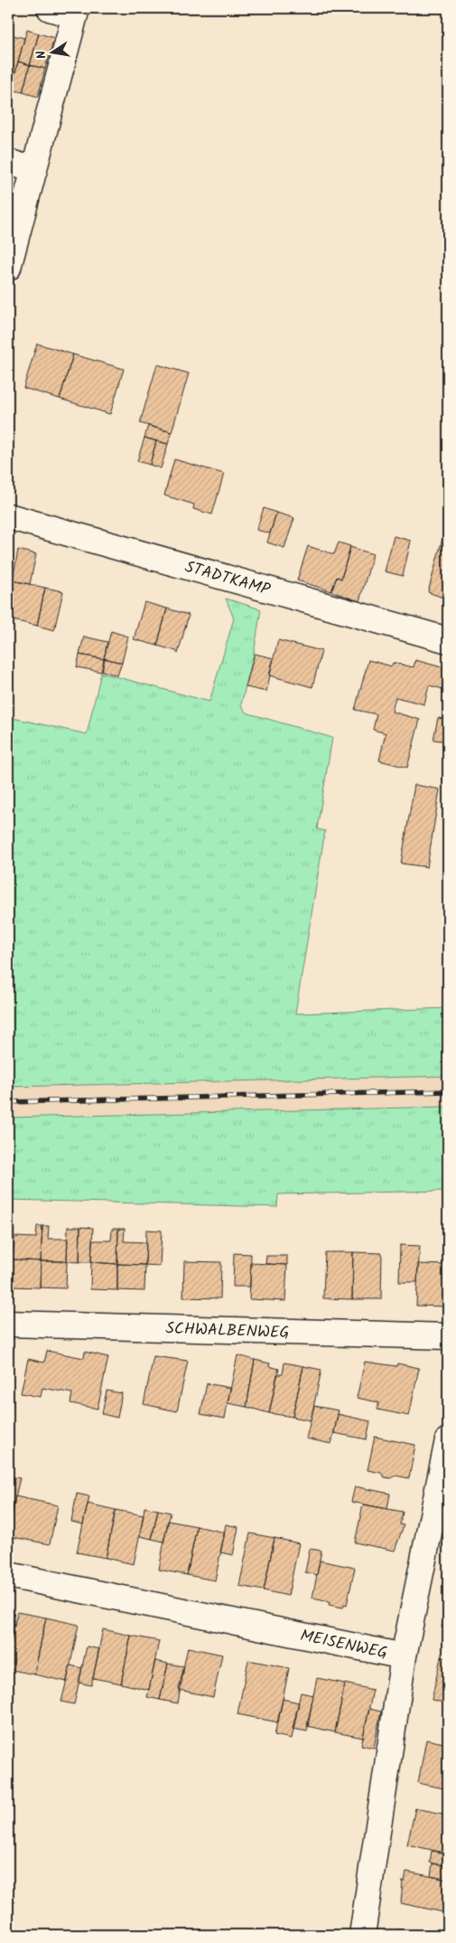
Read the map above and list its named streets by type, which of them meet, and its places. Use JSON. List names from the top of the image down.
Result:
{
  "streets": {
    "street": ["STADTKAMP", "SCHWALBENWEG", "MEISENWEG"]
  },
  "north": "left"
}
